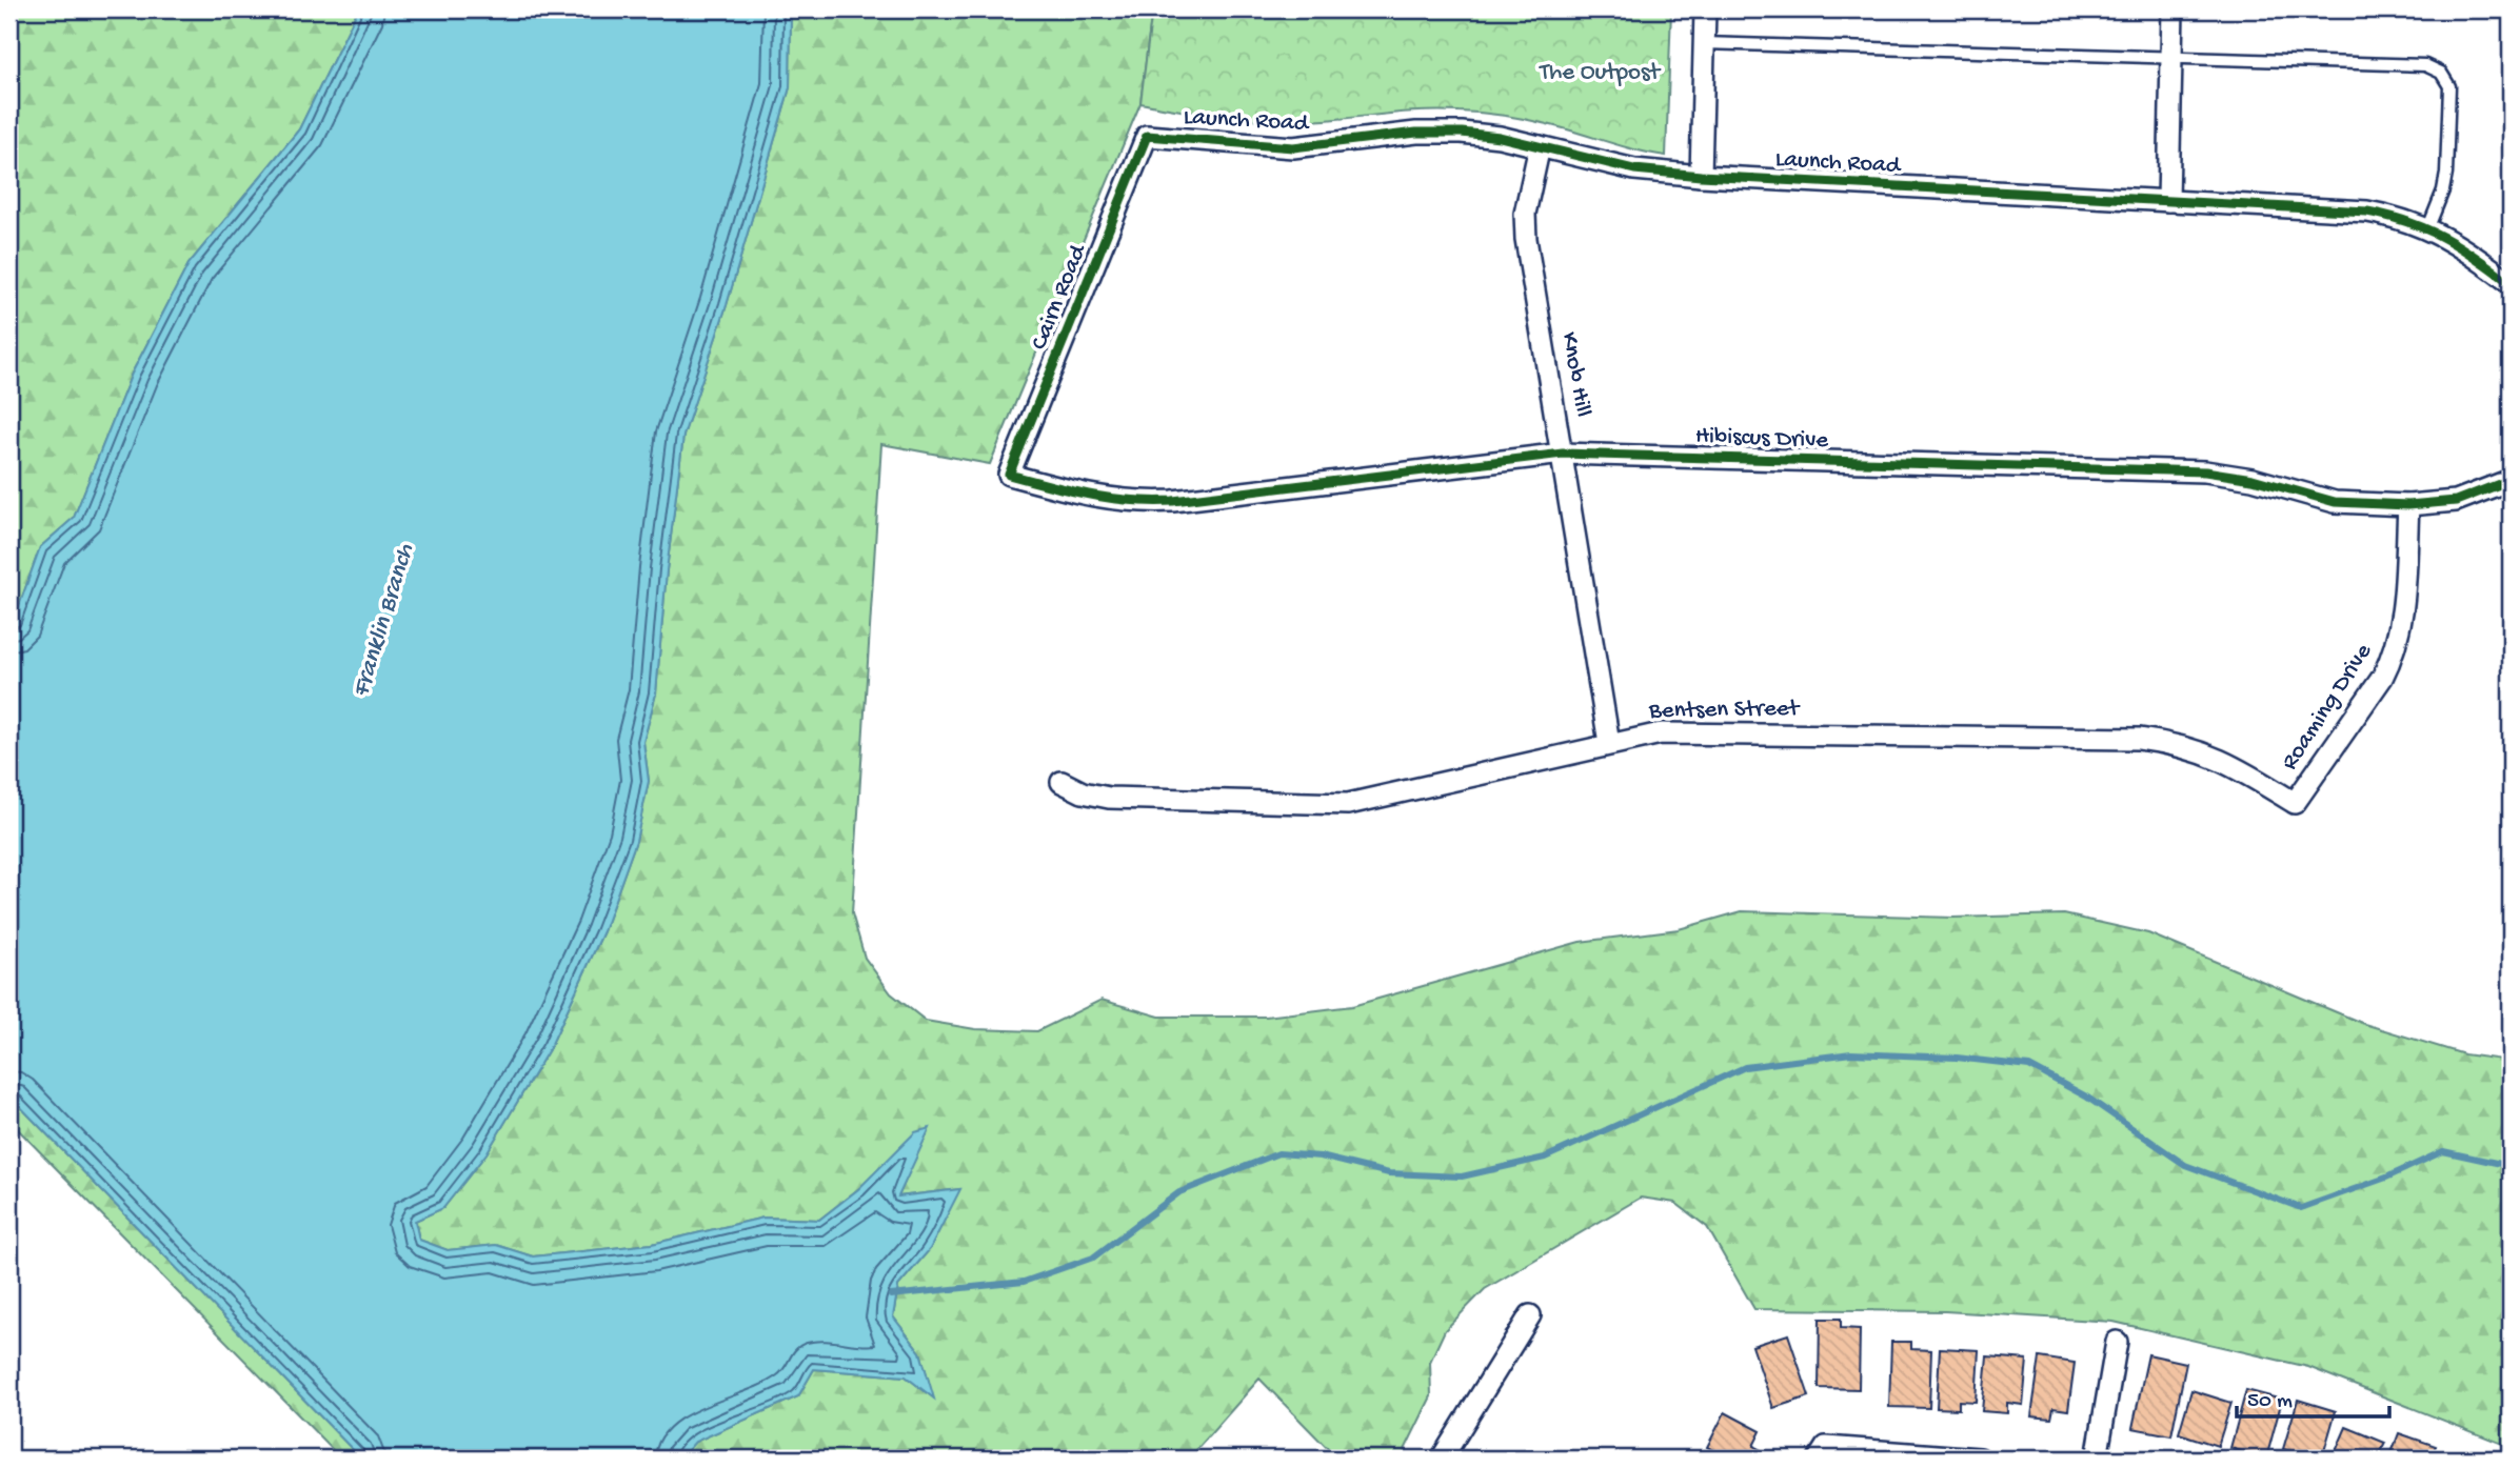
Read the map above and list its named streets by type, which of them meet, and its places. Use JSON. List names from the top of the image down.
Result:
{
  "streets": {
    "street": [
      "Launch Road",
      "Cairn Road",
      "Knob Hill",
      "Hibiscus Drive",
      "Roaming Drive",
      "Bentsen Street"
    ]
  },
  "crossings": [
    ["Launch Road", "Cairn Road"],
    ["Launch Road", "Knob Hill"],
    ["Cairn Road", "Hibiscus Drive"],
    ["Knob Hill", "Hibiscus Drive"],
    ["Knob Hill", "Bentsen Street"],
    ["Hibiscus Drive", "Roaming Drive"],
    ["Roaming Drive", "Bentsen Street"]
  ],
  "water": ["Franklin Branch"],
  "parks": ["The Outpost"],
  "scale_bar": "50 m"
}
